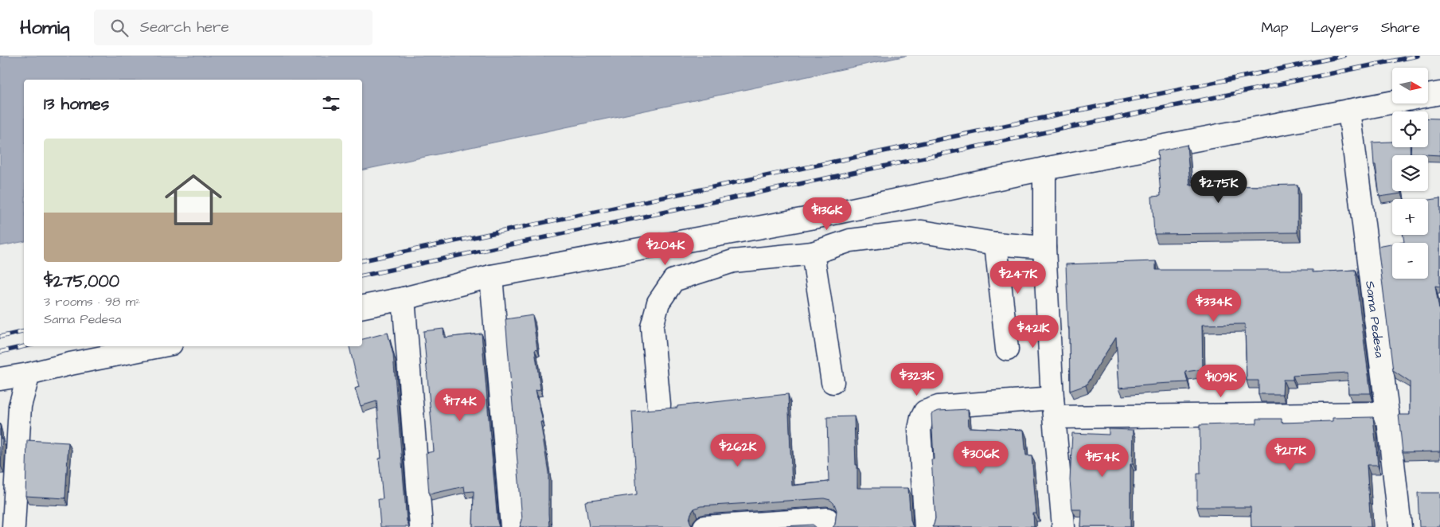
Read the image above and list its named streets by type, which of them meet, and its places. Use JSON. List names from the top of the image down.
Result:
{
  "streets": {
    "street": ["Sama Pedesa"]
  },
  "north": "right",
  "page": {
    "header": "Homiq",
    "search": "Search here",
    "nav": ["Map", "Layers", "Share"],
    "map_buttons": ["+", "−"],
    "heading": "13 homes",
    "list": [
      {
        "name": "$275,000",
        "note": "3 rooms · 98 m² · Sama Pedesa"
      }
    ],
    "price": [
      "$275K",
      "$136K",
      "$204K",
      "$247K",
      "$334K",
      "$421K",
      "$323K",
      "$109K",
      "$174K",
      "$262K",
      "$217K",
      "$306K",
      "$154K"
    ]
  }
}
